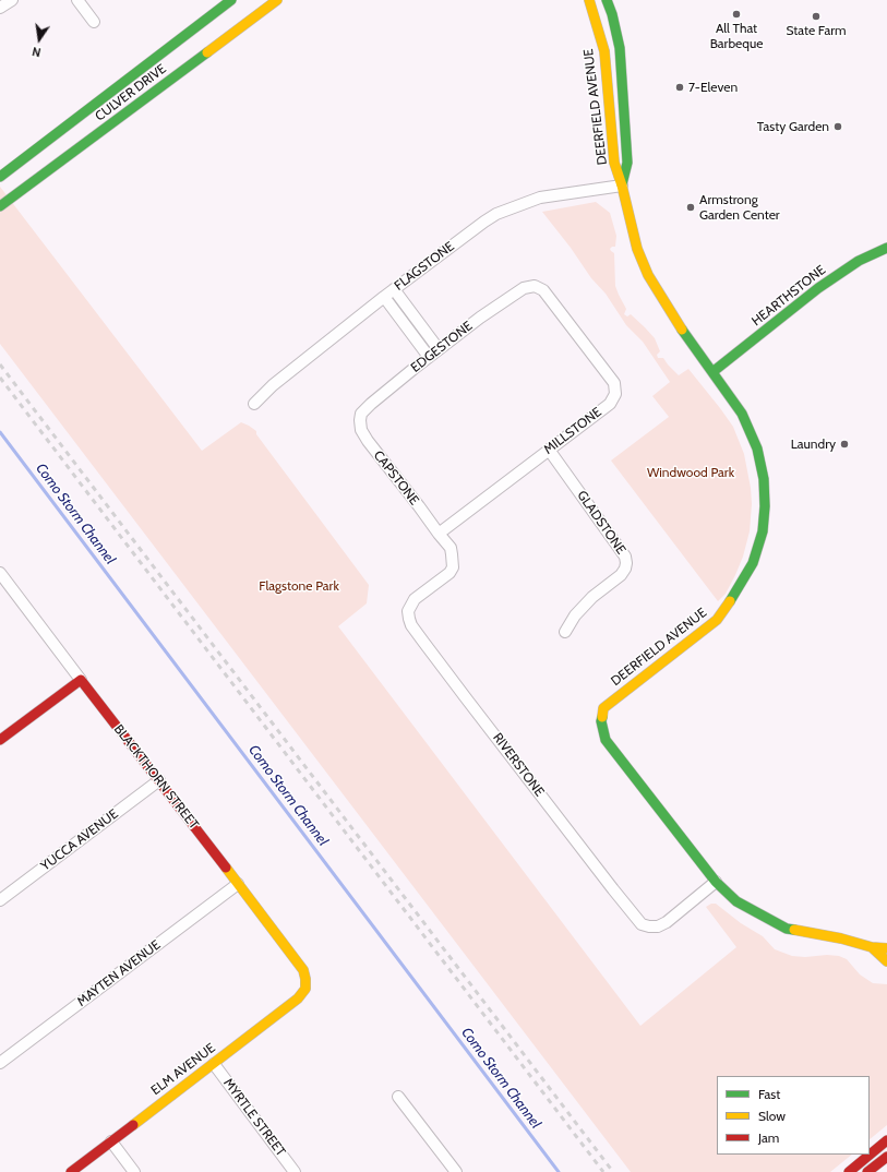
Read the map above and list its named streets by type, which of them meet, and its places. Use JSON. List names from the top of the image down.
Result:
{
  "streets": {
    "street": [
      "CULVER DRIVE",
      "DEERFIELD AVENUE",
      "FLAGSTONE",
      "HEARTHSTONE",
      "EDGESTONE",
      "MILLSTONE",
      "CAPSTONE",
      "GLADSTONE",
      "RIVERSTONE",
      "BLACKTHORN STREET",
      "YUCCA AVENUE",
      "MAYTEN AVENUE",
      "ELM AVENUE",
      "MYRTLE STREET"
    ]
  },
  "crossings": [
    ["DEERFIELD AVENUE", "FLAGSTONE"],
    ["DEERFIELD AVENUE", "HEARTHSTONE"],
    ["DEERFIELD AVENUE", "RIVERSTONE"],
    ["EDGESTONE", "MILLSTONE"],
    ["EDGESTONE", "CAPSTONE"],
    ["MILLSTONE", "CAPSTONE"],
    ["MILLSTONE", "GLADSTONE"],
    ["MILLSTONE", "RIVERSTONE"],
    ["CAPSTONE", "RIVERSTONE"],
    ["BLACKTHORN STREET", "YUCCA AVENUE"],
    ["BLACKTHORN STREET", "MAYTEN AVENUE"],
    ["BLACKTHORN STREET", "ELM AVENUE"],
    ["ELM AVENUE", "MYRTLE STREET"]
  ],
  "water": ["Como Storm Channel"],
  "parks": ["Windwood Park", "Flagstone Park"],
  "places": [
    "All That Barbeque",
    "State Farm",
    "7-Eleven",
    "Tasty Garden",
    "Armstrong Garden Center",
    "Laundry"
  ],
  "legend": ["Fast", "Slow", "Jam"],
  "north": "bottom"
}
